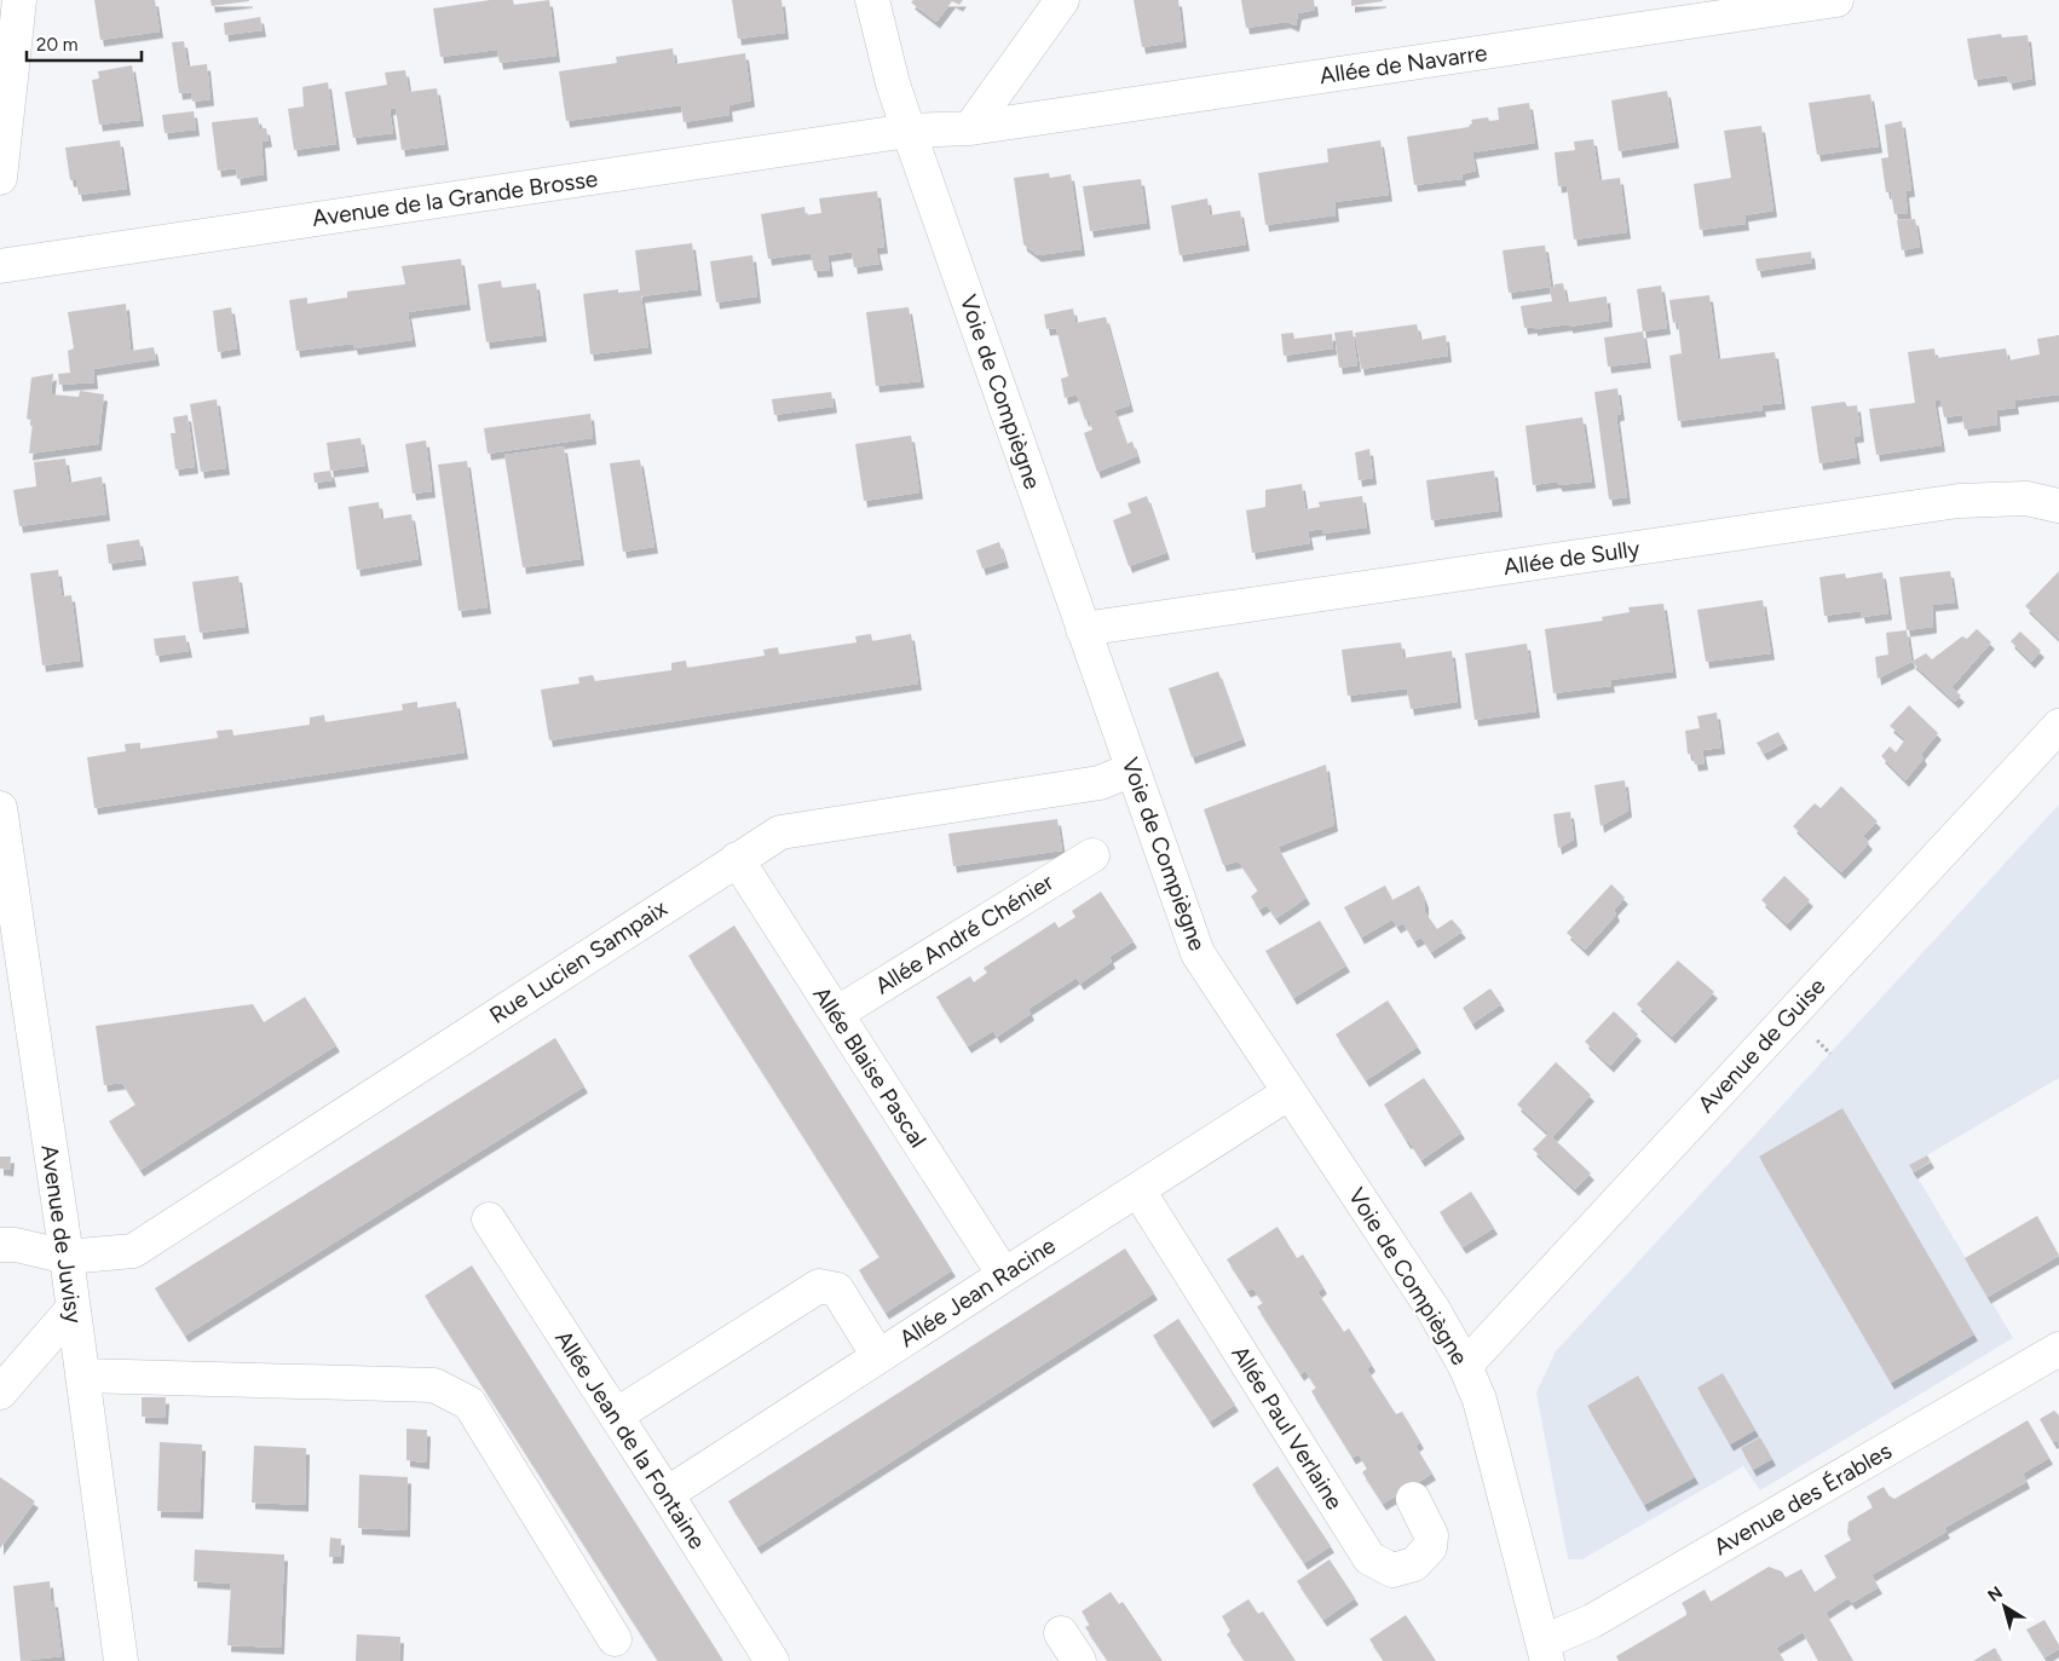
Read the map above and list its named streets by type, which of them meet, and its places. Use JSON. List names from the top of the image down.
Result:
{
  "streets": {
    "street": [
      "Allée de Navarre",
      "Avenue de la Grande Brosse",
      "Voie de Compiègne",
      "Allée de Sully",
      "Allée André Chénier",
      "Rue Lucien Sampaix",
      "Avenue de Guise",
      "Allée Blaise Pascal",
      "Avenue de Juvisy",
      "Allée Jean Racine",
      "Allée Paul Verlaine",
      "Allée Jean de la Fontaine",
      "Avenue des Érables"
    ]
  },
  "crossings": [
    ["Allée de Navarre", "Avenue de la Grande Brosse"],
    ["Allée de Navarre", "Voie de Compiègne"],
    ["Avenue de la Grande Brosse", "Voie de Compiègne"],
    ["Voie de Compiègne", "Allée de Sully"],
    ["Voie de Compiègne", "Rue Lucien Sampaix"],
    ["Voie de Compiègne", "Avenue de Guise"],
    ["Voie de Compiègne", "Allée Jean Racine"],
    ["Voie de Compiègne", "Avenue des Érables"],
    ["Allée André Chénier", "Allée Blaise Pascal"],
    ["Rue Lucien Sampaix", "Allée Blaise Pascal"],
    ["Rue Lucien Sampaix", "Avenue de Juvisy"],
    ["Allée Blaise Pascal", "Allée Jean Racine"],
    ["Allée Jean Racine", "Allée Paul Verlaine"],
    ["Allée Jean Racine", "Allée Jean de la Fontaine"]
  ],
  "scale_bar": "20 m",
  "north": "top left"
}
